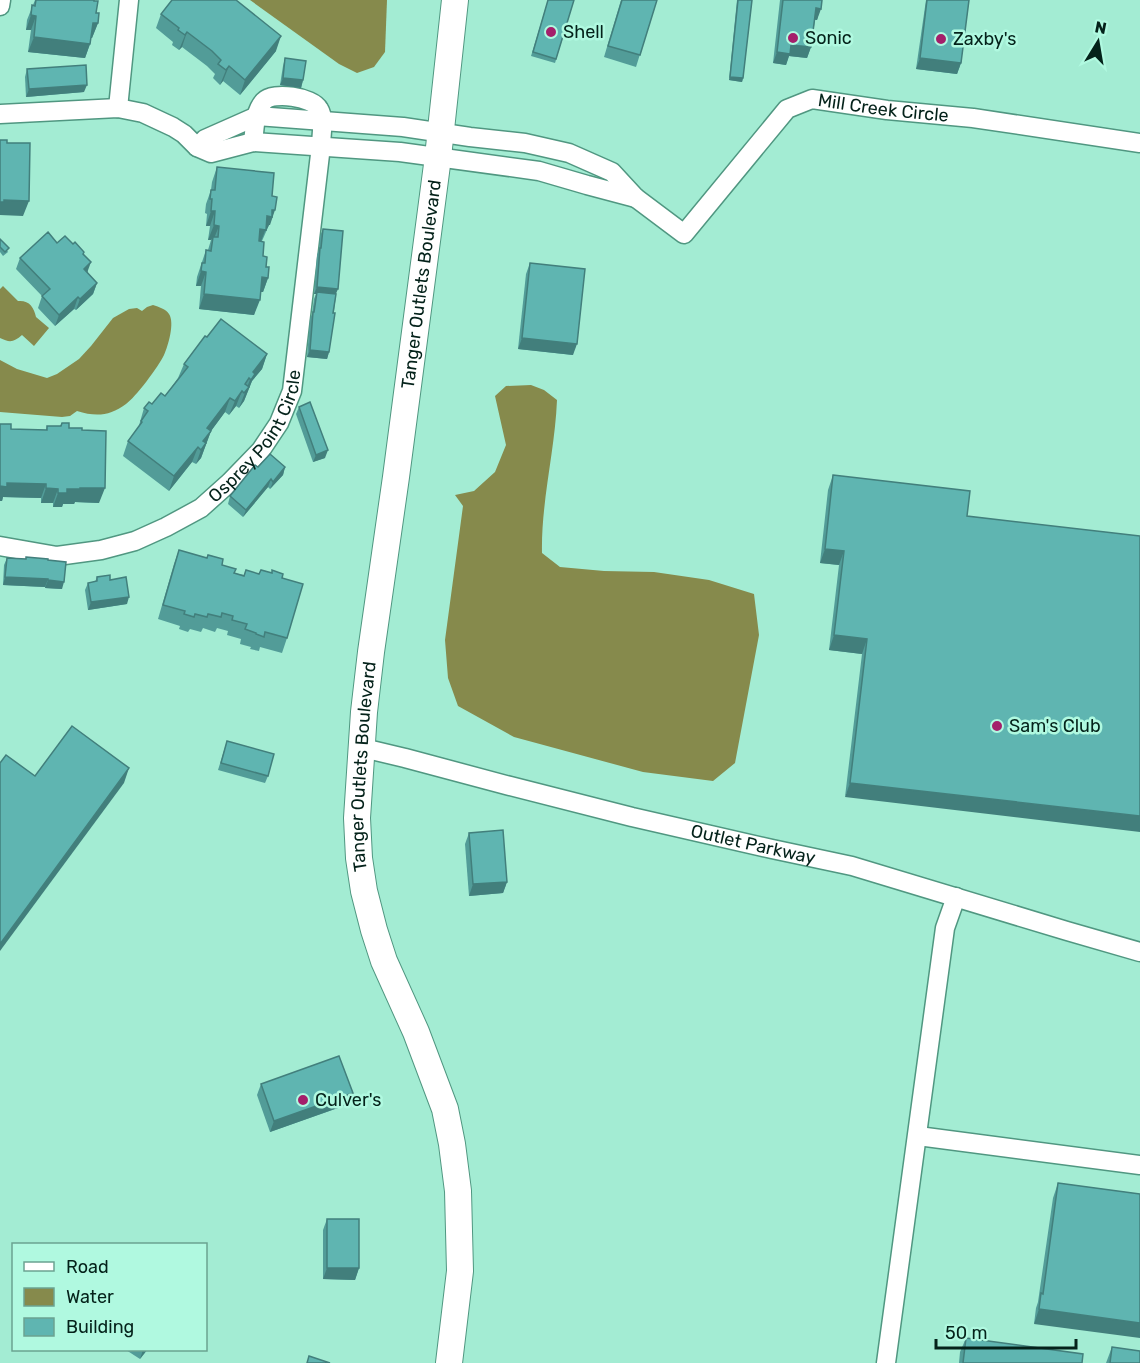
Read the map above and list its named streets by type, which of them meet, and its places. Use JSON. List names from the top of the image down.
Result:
{
  "streets": {
    "street": [
      "Mill Creek Circle",
      "Tanger Outlets Boulevard",
      "Osprey Point Circle",
      "Outlet Parkway"
    ]
  },
  "crossings": [
    ["Tanger Outlets Boulevard", "Outlet Parkway"]
  ],
  "places": [
    "Shell",
    "Sonic",
    "Zaxby's",
    "Sam's Club",
    "Culver's"
  ],
  "legend": ["Road", "Water", "Building"],
  "scale_bar": "50 m",
  "north": "top"
}
